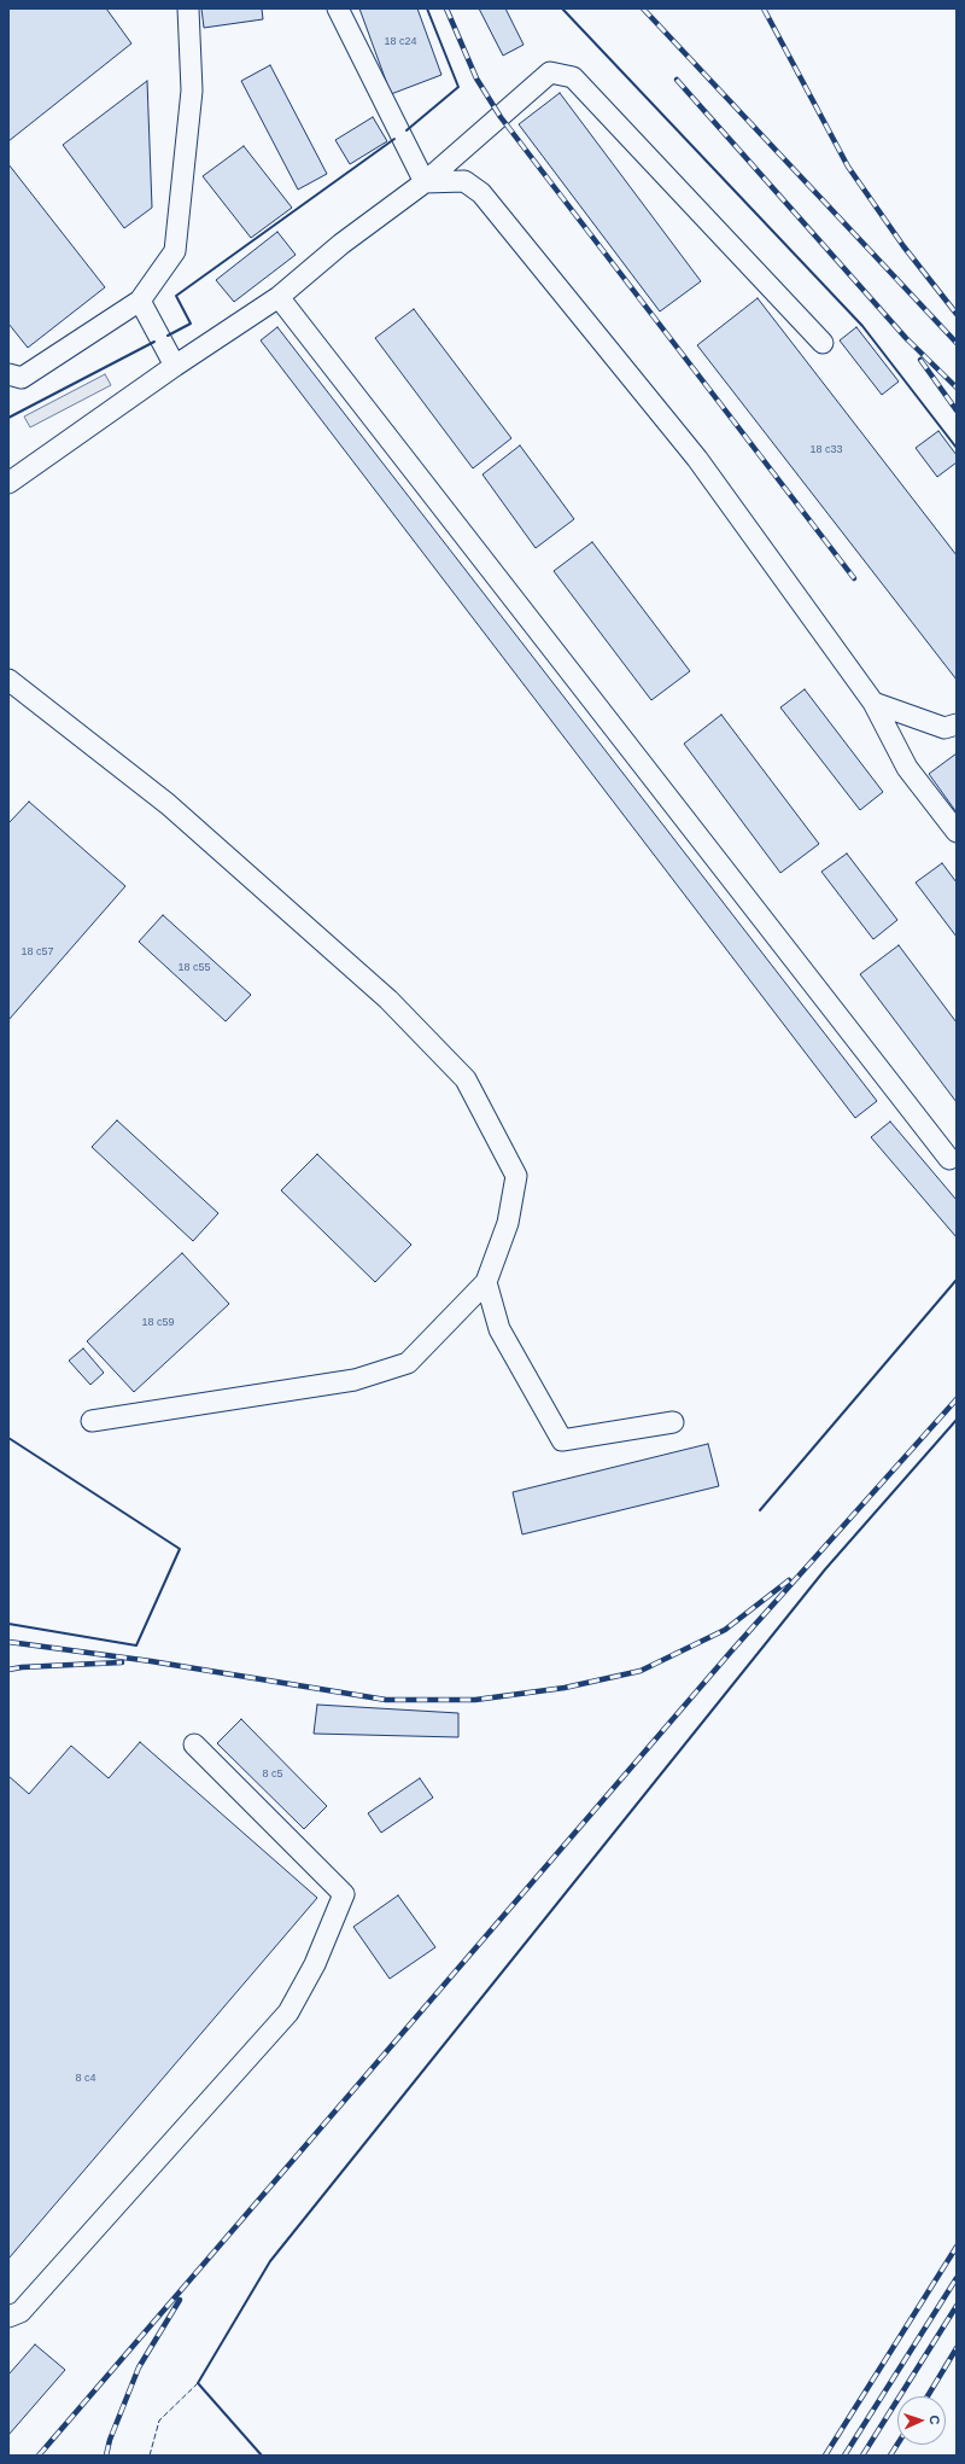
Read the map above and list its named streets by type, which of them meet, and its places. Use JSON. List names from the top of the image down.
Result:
{
  "house_numbers": [
    "18 с24",
    "18 с33",
    "18 с57",
    "18 с55",
    "18 с59",
    "8 с5",
    "8 с4"
  ],
  "north": "right"
}
